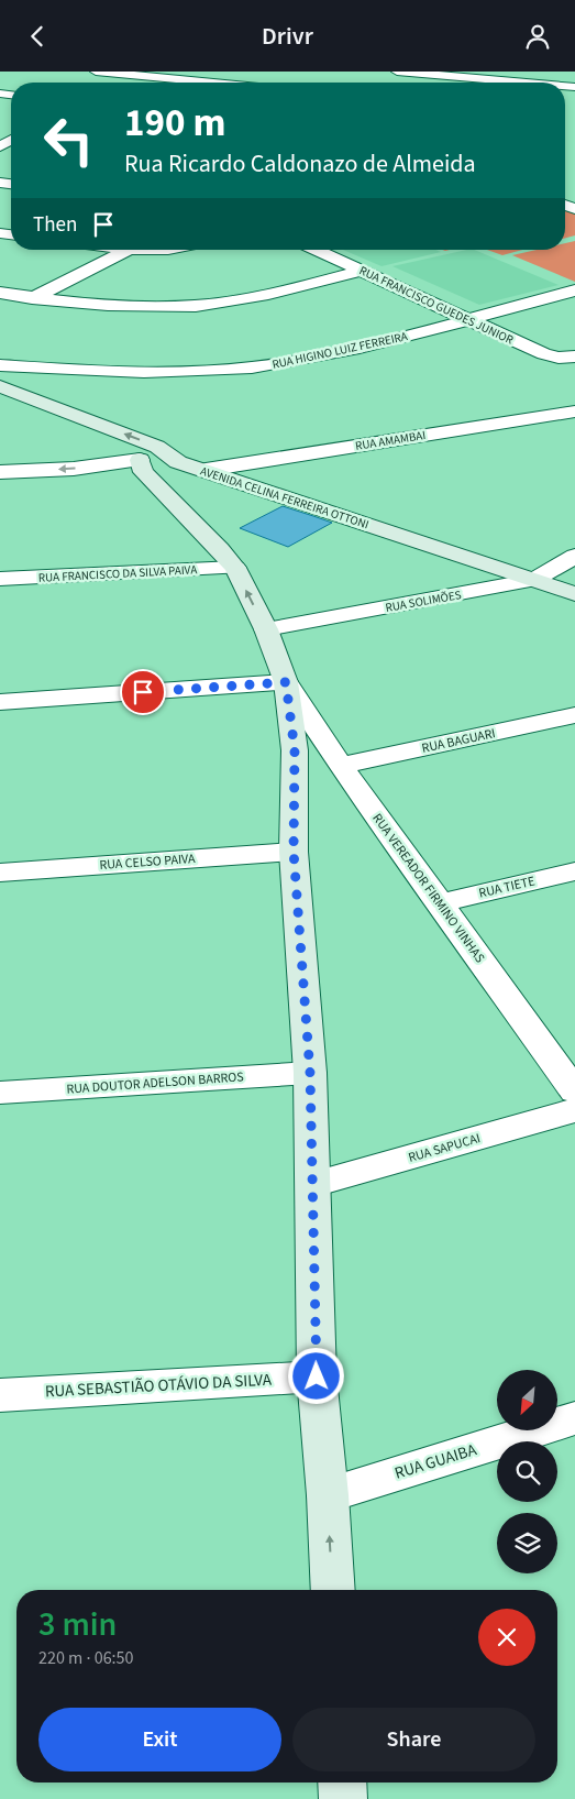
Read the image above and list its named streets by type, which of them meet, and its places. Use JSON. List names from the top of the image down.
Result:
{
  "streets": {
    "main road": ["AVENIDA CELINA FERREIRA OTTONI"],
    "street": [
      "RUA FRANCISCO GUEDES JUNIOR",
      "RUA HIGINO LUIZ FERREIRA",
      "RUA AMAMBAI",
      "RUA FRANCISCO DA SILVA PAIVA",
      "RUA SOLIMÕES",
      "RUA BAGUARI",
      "RUA CELSO PAIVA",
      "RUA TIETE",
      "RUA VEREADOR FIRMINO VINHAS",
      "RUA DOUTOR ADELSON BARROS",
      "RUA SAPUCAI",
      "RUA SEBASTIÃO OTÁVIO DA SILVA",
      "RUA GUAIBA"
    ]
  },
  "crossings": [
    ["RUA FRANCISCO GUEDES JUNIOR", "RUA HIGINO LUIZ FERREIRA"],
    ["RUA AMAMBAI", "AVENIDA CELINA FERREIRA OTTONI"],
    ["AVENIDA CELINA FERREIRA OTTONI", "RUA SOLIMÕES"],
    ["RUA BAGUARI", "RUA VEREADOR FIRMINO VINHAS"],
    ["RUA TIETE", "RUA VEREADOR FIRMINO VINHAS"]
  ],
  "north": "bottom left",
  "page": {
    "header": "Drivr",
    "turn": ["190 m", "Rua Ricardo Caldonazo de Almeida"],
    "then": "Then",
    "heading": ["3 min", "220 m · 06:50"],
    "buttons": ["Exit", "Share"]
  }
}
